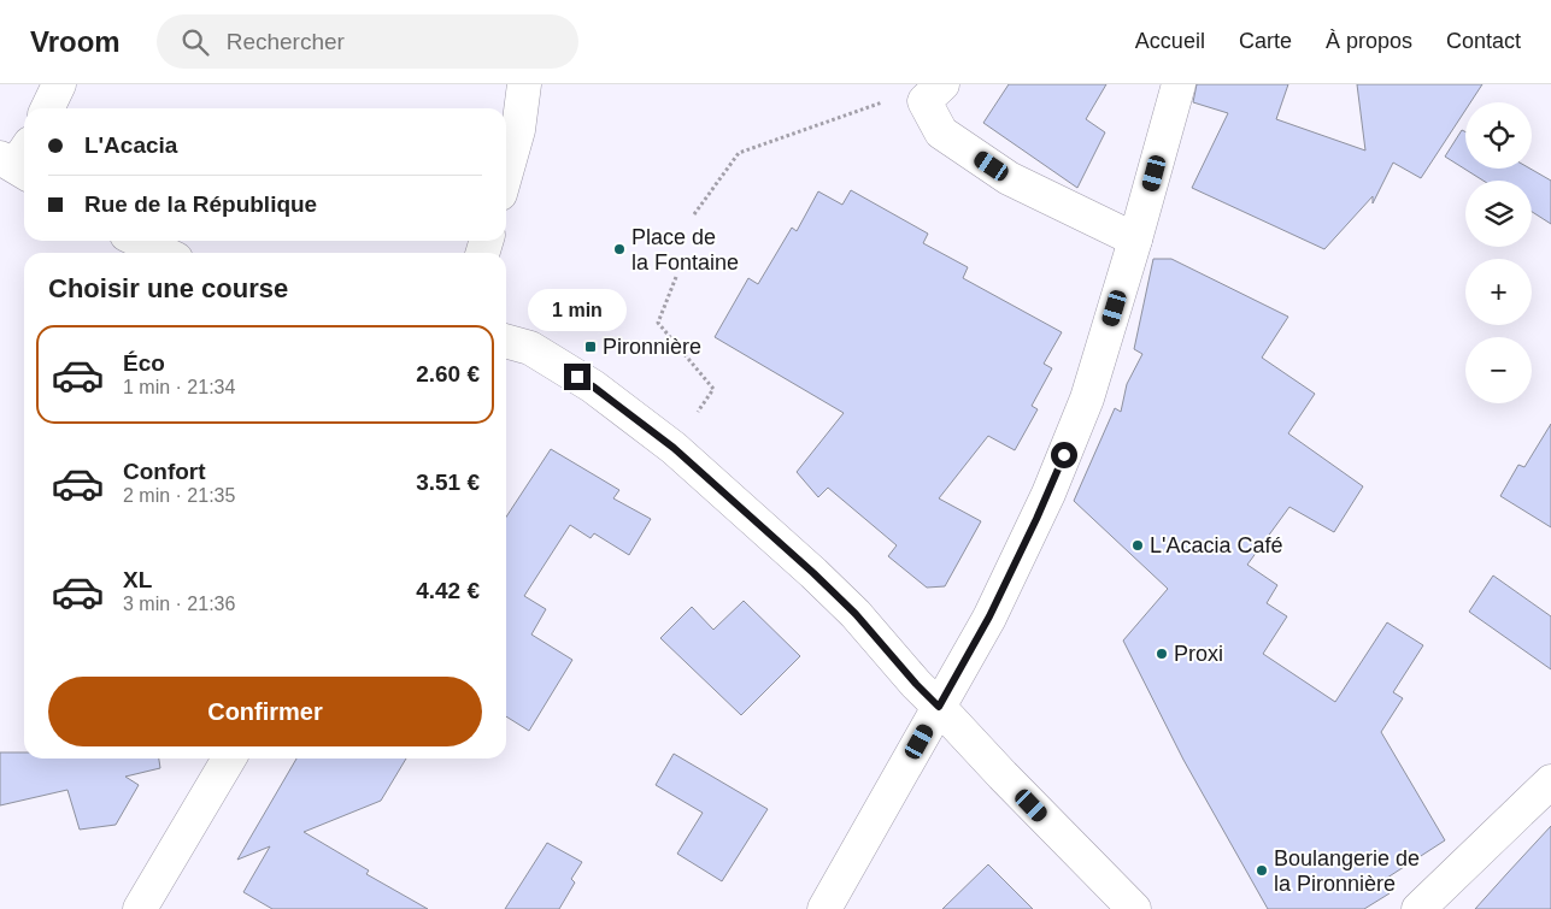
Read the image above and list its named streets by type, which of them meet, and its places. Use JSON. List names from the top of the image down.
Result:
{
  "places": {
    "other": [
      "Place de la Fontaine",
      "L'Acacia Café",
      "Proxi",
      "Boulangerie de la Pironnière"
    ],
    "transit": ["Pironnière"]
  },
  "page": {
    "header": "Vroom",
    "search": "Rechercher",
    "nav": [
      "Accueil",
      "Carte",
      "À propos",
      "Contact"
    ],
    "map_buttons": ["+", "−"],
    "banner": ["L'Acacia", "Rue de la République"],
    "heading": "Choisir une course",
    "bubble": "1 min",
    "list": [
      {
        "name": "Éco",
        "note": "1 min · 21:34",
        "value": "2.60 €"
      },
      {
        "name": "Confort",
        "note": "2 min · 21:35",
        "value": "3.51 €"
      },
      {
        "name": "XL",
        "note": "3 min · 21:36",
        "value": "4.42 €"
      }
    ],
    "buttons": "Confirmer"
  }
}
